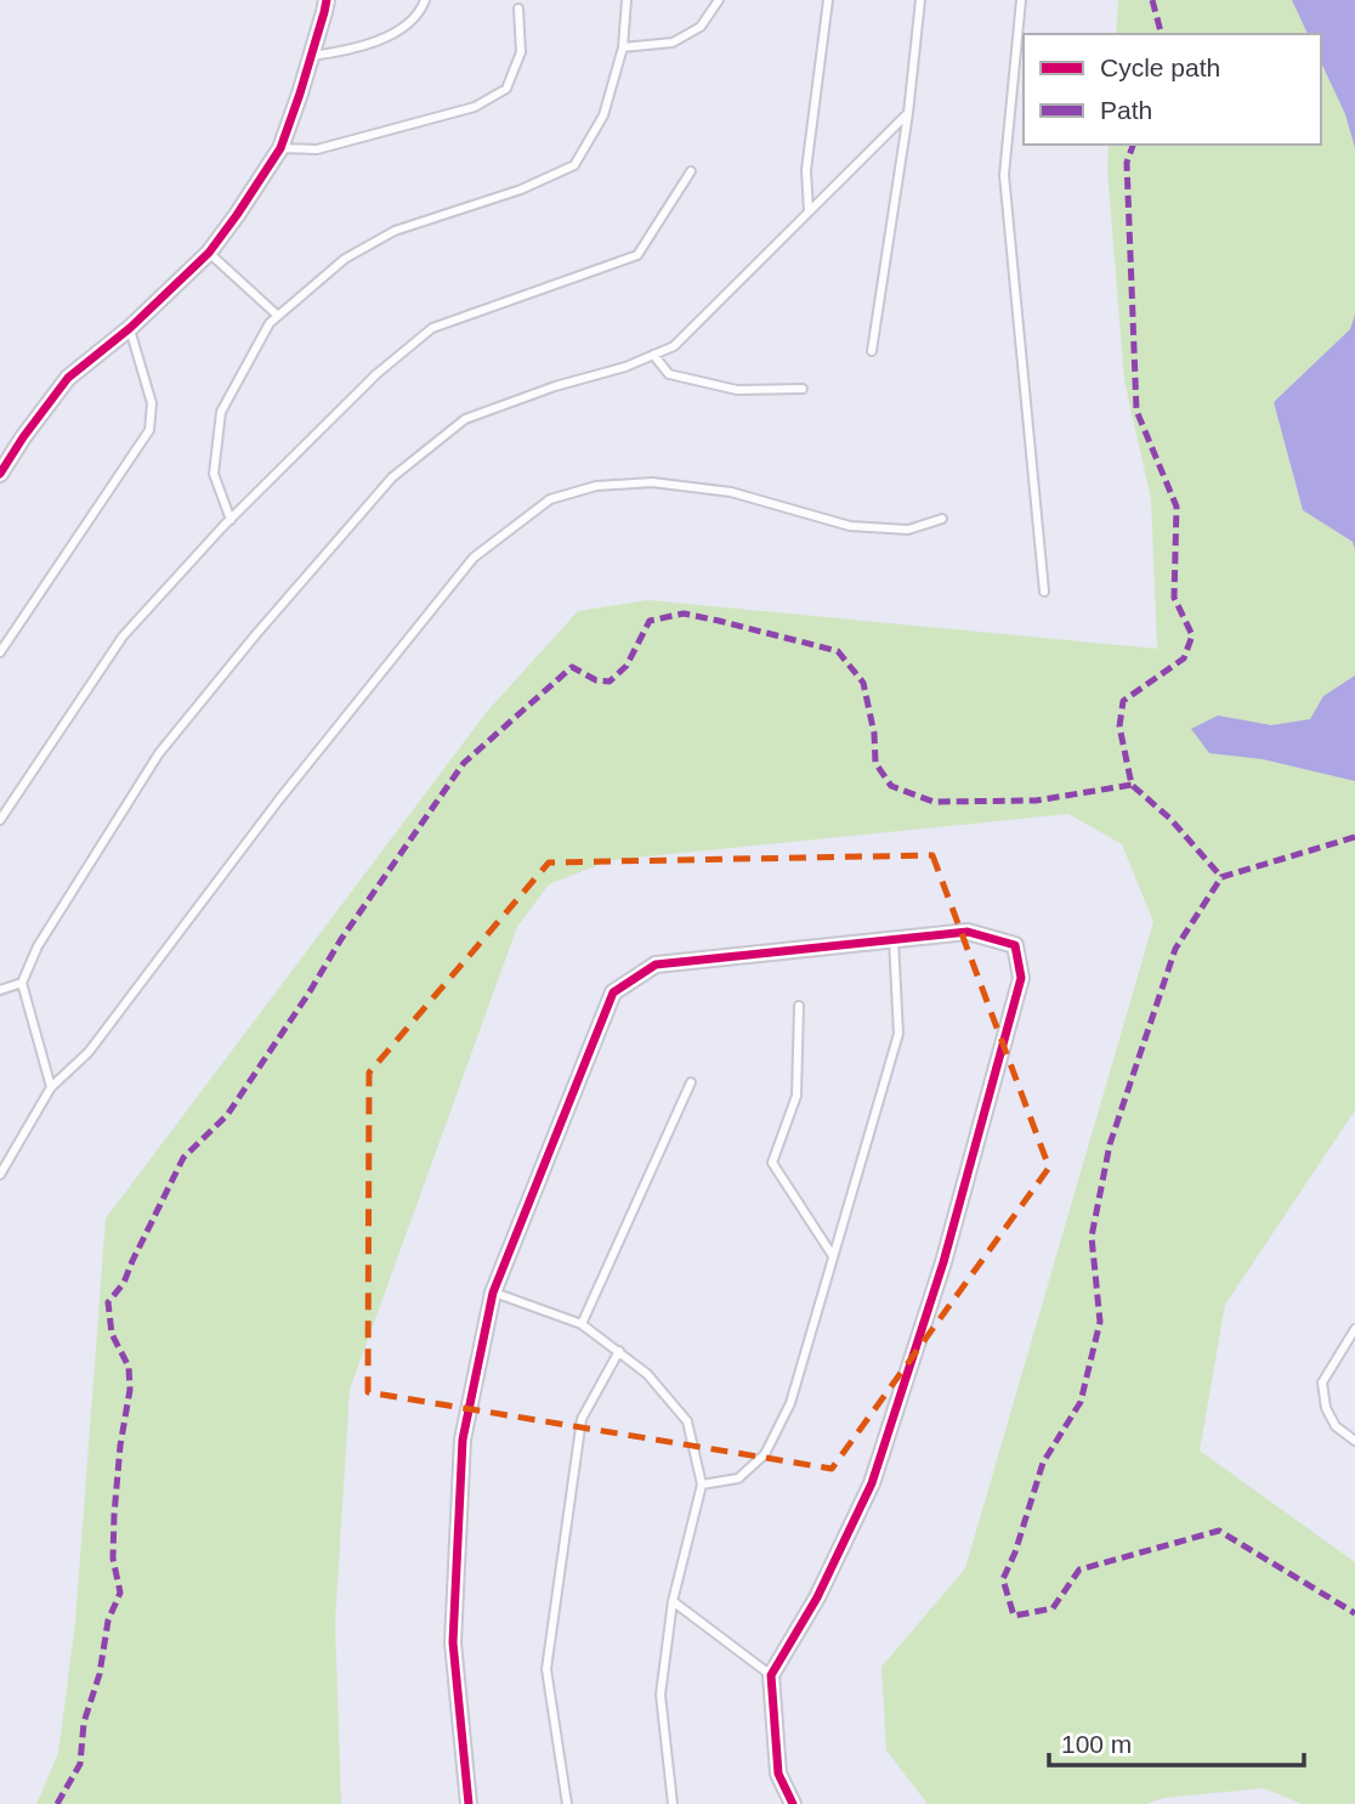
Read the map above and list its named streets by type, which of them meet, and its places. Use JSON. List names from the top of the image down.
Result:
{
  "legend": ["Cycle path", "Path"],
  "scale_bar": "100 m"
}
